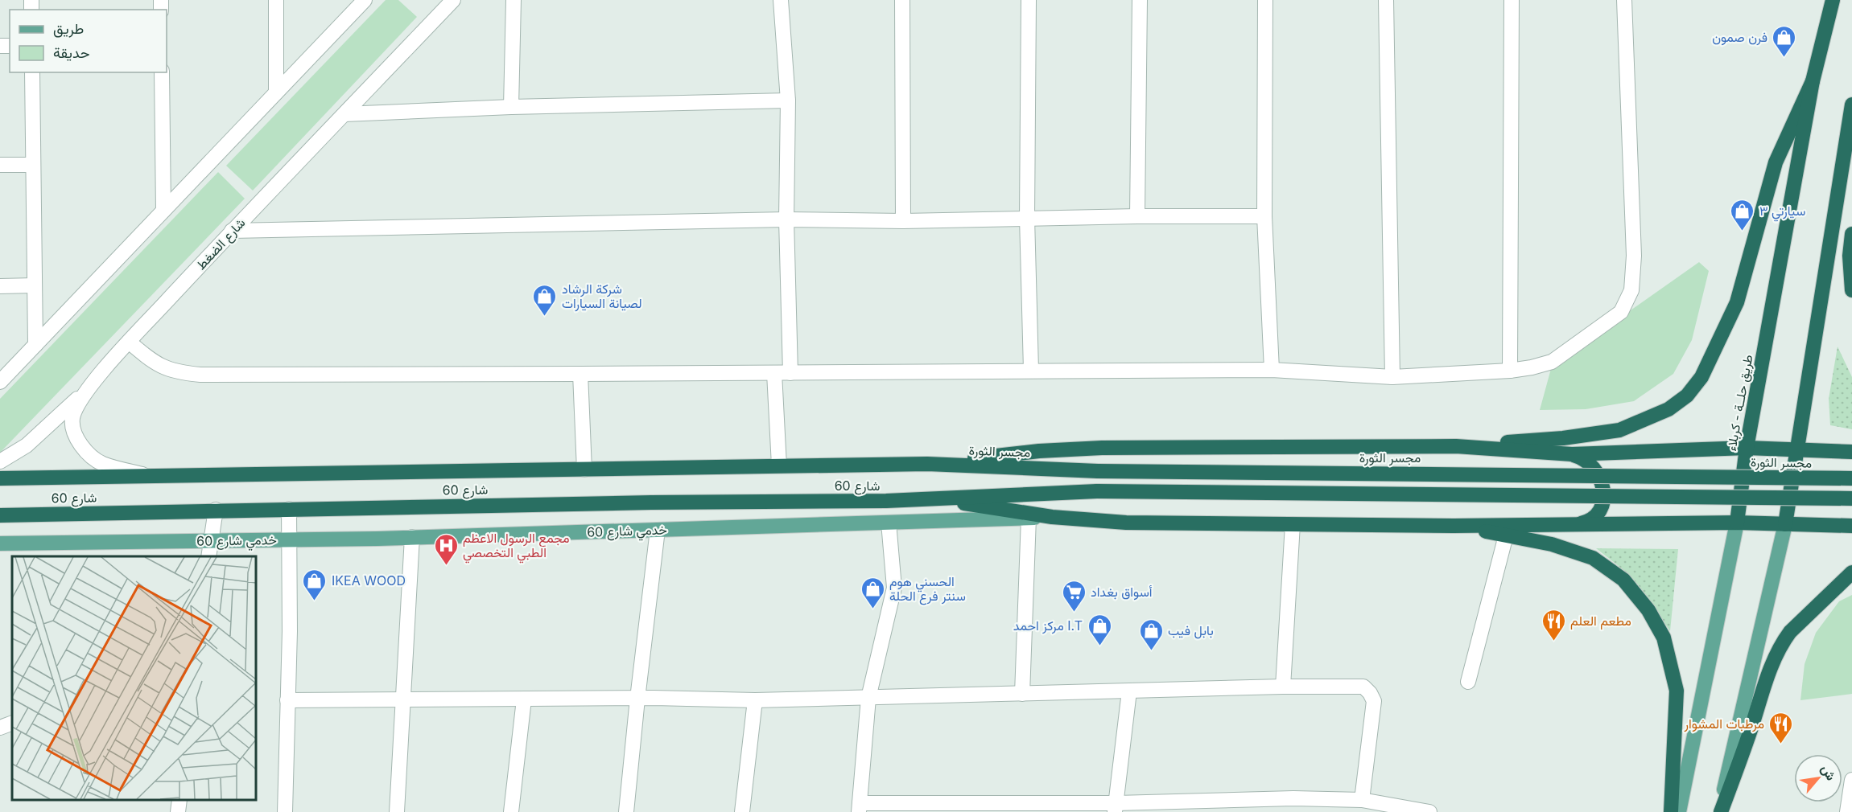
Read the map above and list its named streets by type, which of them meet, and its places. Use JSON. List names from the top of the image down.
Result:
{
  "streets": {
    "highway": ["طريق حلــة - كربلاء", "مجسر الثورة", "شارع 60"],
    "main road": ["خدمي شارع 60"],
    "street": ["شارع الضغط"]
  },
  "crossings": [
    ["شارع الضغط", "شارع 60"],
    ["مجسر الثورة", "شارع 60"]
  ],
  "places": {
    "shop": [
      "فرن صمون",
      "سيارتي ٣",
      "شركة الرشاد لصيانة السيارات",
      "IKEA WOOD",
      "الحسني هوم سنتر فرع الحلة",
      "مركز احمد I.T",
      "بابل فيب"
    ],
    "hospital": ["مجمع الرسول الاعظم الطبي التخصصي"],
    "supermarket": ["أسواق بغداد"],
    "restaurant": ["مطعم العلم", "مرطبات المشوار"]
  },
  "legend": ["طريق", "حديقة"],
  "north": "top right"
}
